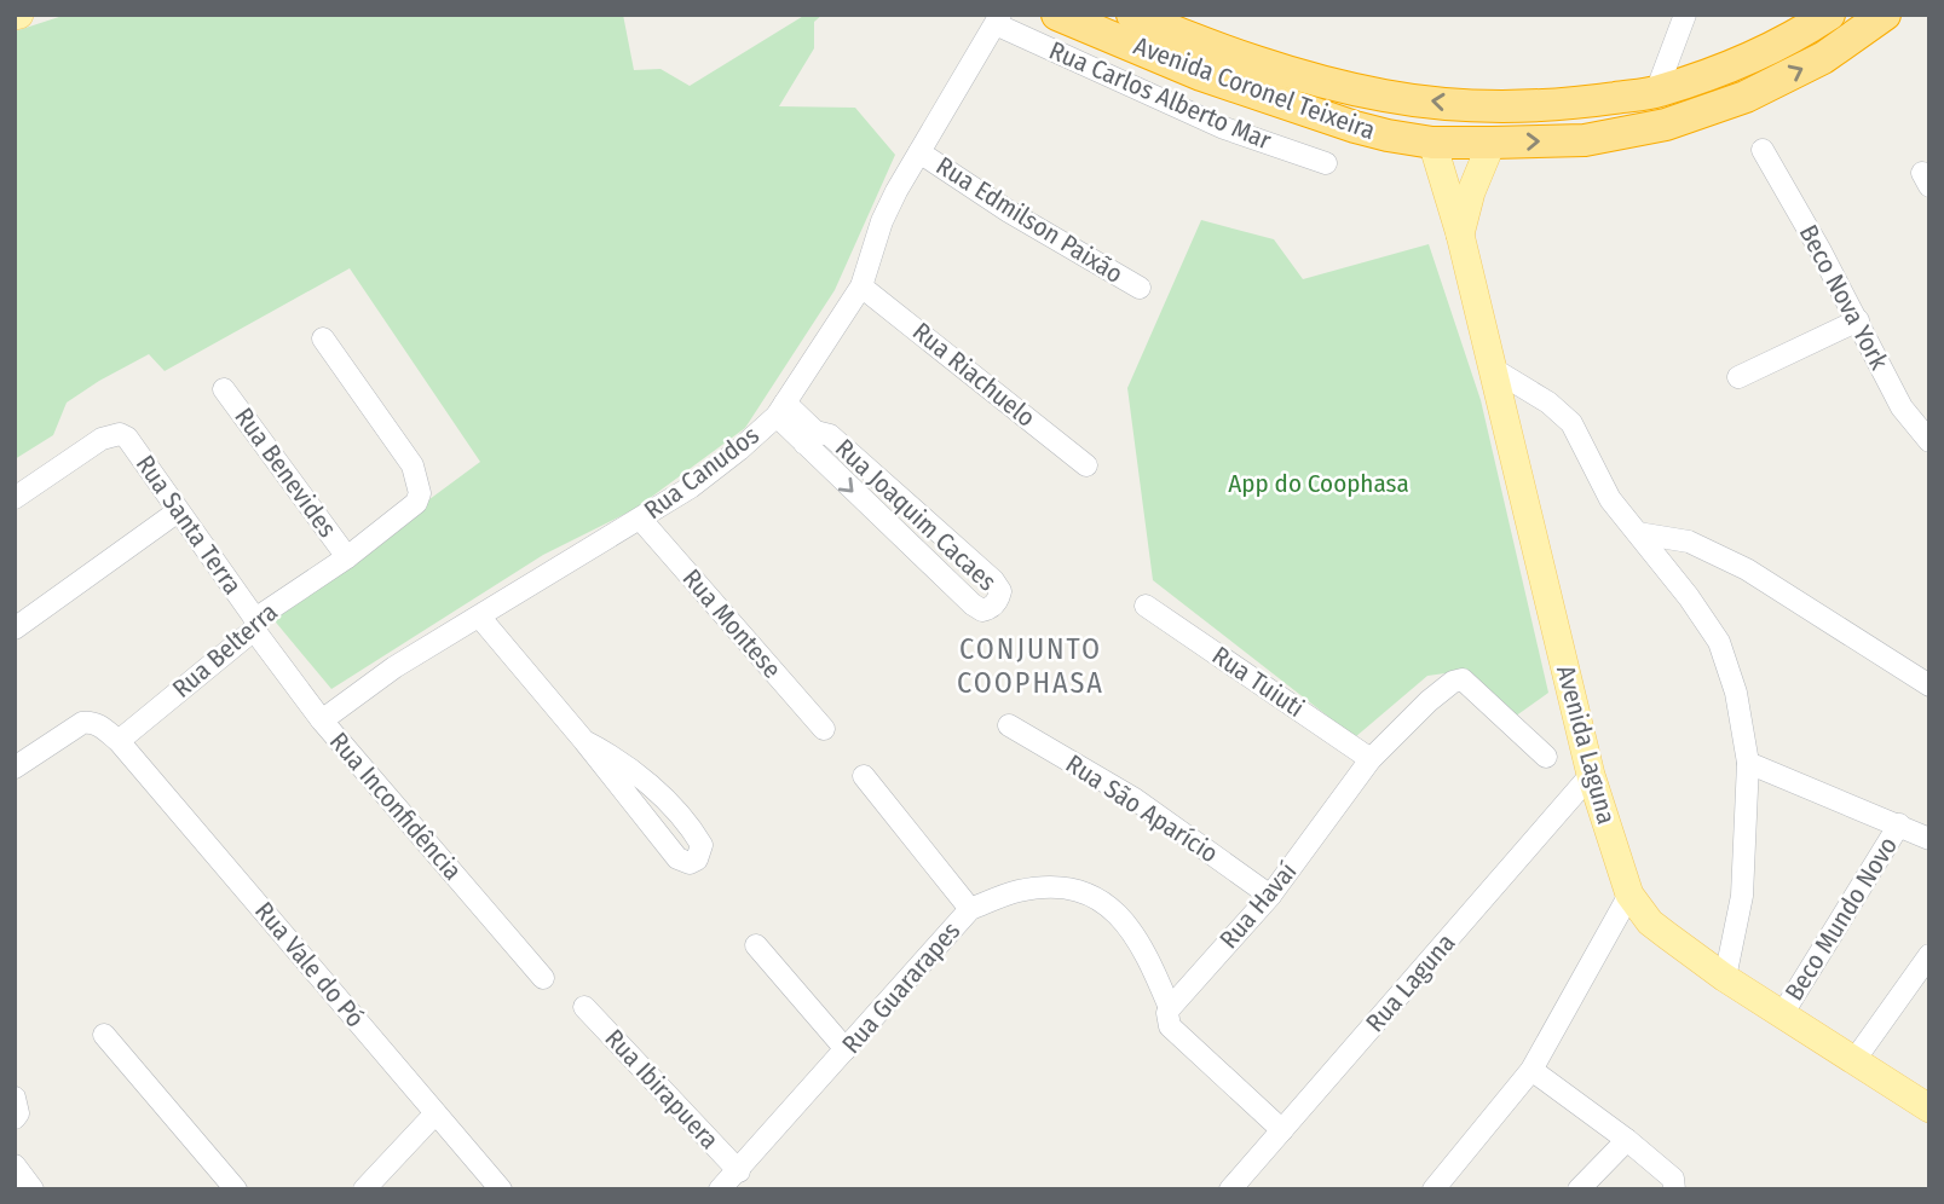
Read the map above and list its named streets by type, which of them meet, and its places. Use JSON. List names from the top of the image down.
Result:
{
  "streets": {
    "highway": ["Avenida Coronel Teixeira"],
    "main road": ["Avenida Laguna"],
    "street": [
      "Rua Carlos Alberto Mar",
      "Rua Edmilson Paixão",
      "Beco Nova York",
      "Rua Riachuelo",
      "Rua Benevides",
      "Rua Canudos",
      "Rua Joaquim Cacaes",
      "Rua Santa Terra",
      "Rua Montese",
      "Rua Belterra",
      "Rua Tuiuti",
      "Rua Inconfidência",
      "Rua São Aparício",
      "Rua Havaí",
      "Beco Mundo Novo",
      "Rua Vale do Pó",
      "Rua Laguna",
      "Rua Guararapes",
      "Rua Ibirapuera"
    ]
  },
  "crossings": [
    ["Avenida Coronel Teixeira", "Avenida Laguna"],
    ["Rua Carlos Alberto Mar", "Rua Canudos"],
    ["Rua Edmilson Paixão", "Rua Canudos"],
    ["Rua Riachuelo", "Rua Canudos"],
    ["Rua Benevides", "Rua Belterra"],
    ["Rua Canudos", "Rua Joaquim Cacaes"],
    ["Rua Canudos", "Rua Montese"],
    ["Rua Canudos", "Rua Inconfidência"],
    ["Rua Santa Terra", "Rua Belterra"],
    ["Rua Santa Terra", "Rua Inconfidência"],
    ["Rua Belterra", "Rua Inconfidência"],
    ["Rua Belterra", "Rua Vale do Pó"],
    ["Rua Tuiuti", "Rua Havaí"],
    ["Avenida Laguna", "Beco Mundo Novo"],
    ["Avenida Laguna", "Rua Laguna"],
    ["Rua São Aparício", "Rua Havaí"],
    ["Rua Havaí", "Rua Guararapes"],
    ["Rua Guararapes", "Rua Ibirapuera"]
  ],
  "districts": ["CONJUNTO COOPHASA"],
  "parks": ["App do Coophasa"]
}
